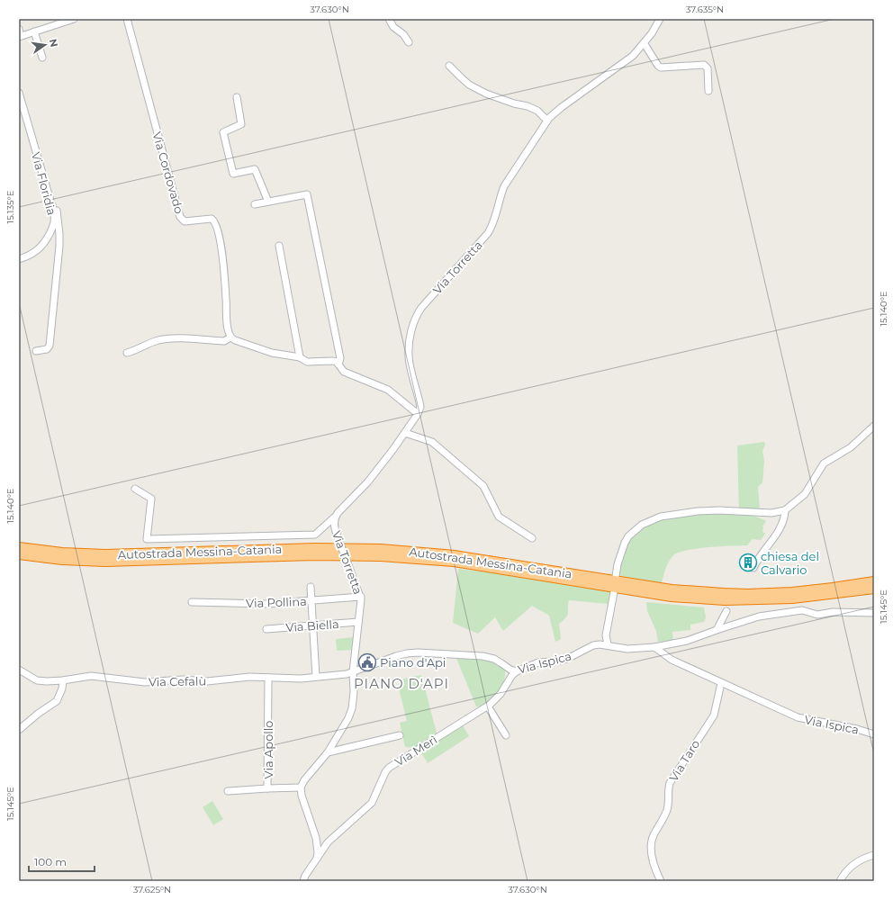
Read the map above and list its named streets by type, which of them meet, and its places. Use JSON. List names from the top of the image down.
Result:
{
  "streets": {
    "highway": ["Autostrada Messina-Catania"],
    "street": [
      "Via Cordovado",
      "Via Floridia",
      "Via Torretta",
      "Via Pollina",
      "Via Biella",
      "Via Ispica",
      "Via Cefalù",
      "Via Apollo",
      "Via Merì",
      "Via Taro"
    ]
  },
  "crossings": [
    ["Via Torretta", "Via Pollina"],
    ["Via Torretta", "Via Biella"],
    ["Via Torretta", "Via Ispica"],
    ["Via Torretta", "Via Apollo"],
    ["Via Ispica", "Via Cefalù"],
    ["Via Ispica", "Via Taro"],
    ["Via Cefalù", "Via Apollo"]
  ],
  "districts": ["PIANO D'API"],
  "places": {
    "building": ["chiesa del Calvario"],
    "public building": ["Piano d'Api"]
  },
  "scale_bar": "100 m",
  "north": "right",
  "coordinates": [
    "37.630°N",
    "37.635°N",
    "15.135°E",
    "15.140°E",
    "15.145°E",
    "37.625°N"
  ]
}
